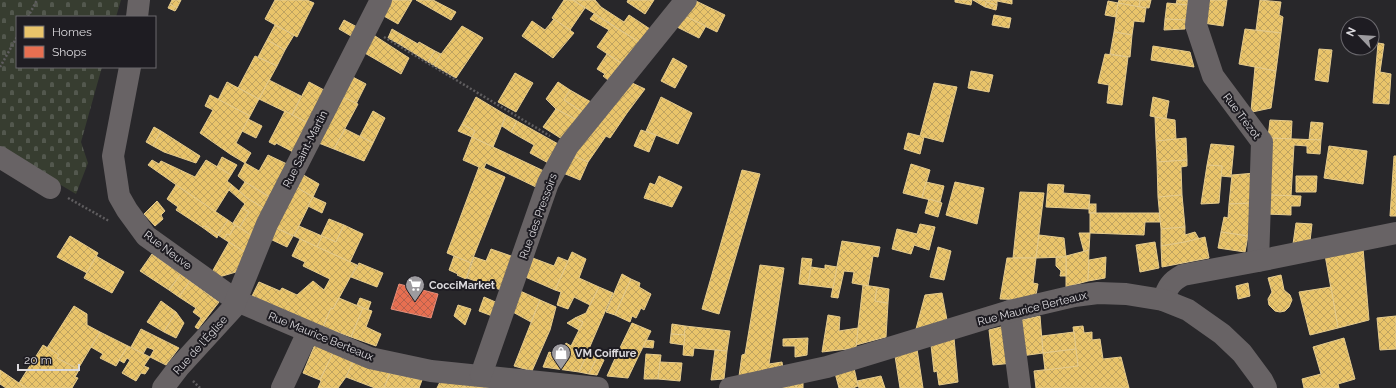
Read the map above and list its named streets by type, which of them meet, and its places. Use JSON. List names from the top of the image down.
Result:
{
  "streets": {
    "street": [
      "Rue Trézot",
      "Rue Saint-Martin",
      "Rue des Pressoirs",
      "Rue Neuve",
      "Rue Maurice Berteaux",
      "Rue de l'Église"
    ]
  },
  "crossings": [
    ["Rue Saint-Martin", "Rue Neuve"],
    ["Rue Saint-Martin", "Rue Maurice Berteaux"],
    ["Rue Saint-Martin", "Rue de l'Église"],
    ["Rue des Pressoirs", "Rue Maurice Berteaux"],
    ["Rue Neuve", "Rue Maurice Berteaux"],
    ["Rue Neuve", "Rue de l'Église"],
    ["Rue Maurice Berteaux", "Rue de l'Église"]
  ],
  "places": {
    "supermarket": ["CocciMarket"],
    "shop": ["VM Coiffure"]
  },
  "legend": ["Homes", "Shops"],
  "scale_bar": "20 m",
  "north": "top left"
}
